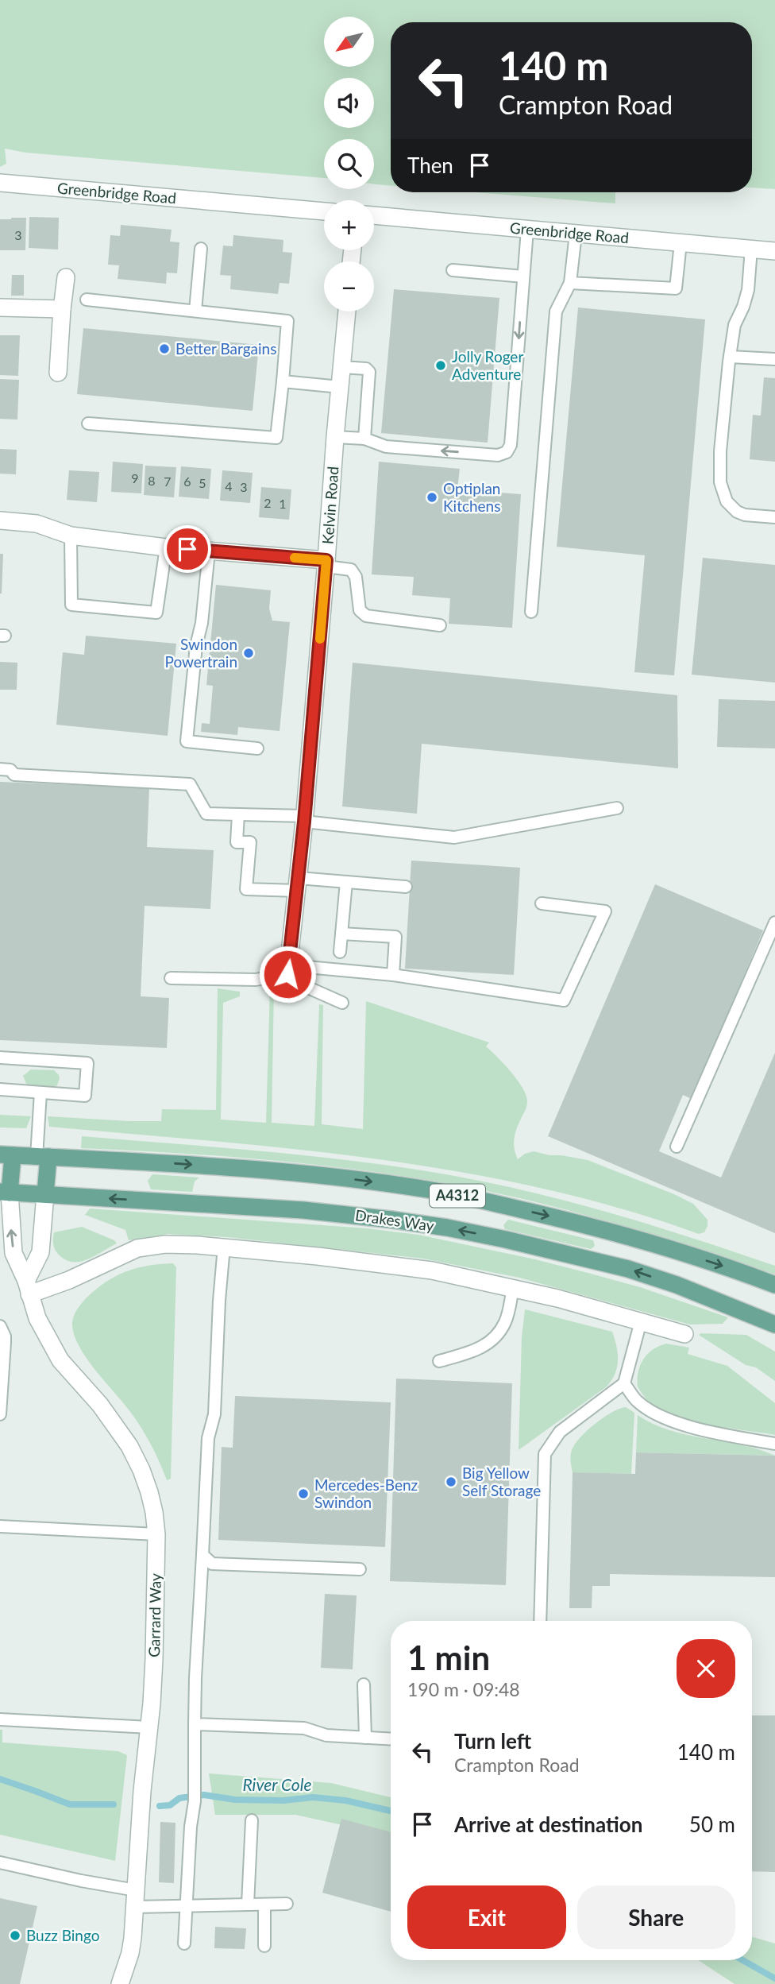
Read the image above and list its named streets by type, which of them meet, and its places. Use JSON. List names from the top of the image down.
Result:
{
  "streets": {
    "main road": ["A4312", "Drakes Way"],
    "street": ["Greenbridge Road", "Kelvin Road", "Garrard Way"]
  },
  "crossings": [
    ["Drakes Way", "Garrard Way"]
  ],
  "water": ["River Cole"],
  "places": [
    "Better Bargains",
    "Jolly Roger Adventure",
    "Optiplan Kitchens",
    "Swindon Powertrain",
    "Big Yellow Self Storage",
    "Mercedes-Benz Swindon",
    "Buzz Bingo"
  ],
  "house_numbers": [
    "3",
    "9",
    "8",
    "7",
    "6",
    "5",
    "4",
    "3",
    "2",
    "1"
  ],
  "north": "bottom left",
  "page": {
    "map_buttons": ["+", "−"],
    "turn": ["140 m", "Crampton Road"],
    "then": "Then",
    "heading": ["1 min", "190 m · 09:48"],
    "list": [
      {
        "name": "Turn left",
        "note": "Crampton Road",
        "value": "140 m"
      },
      {
        "name": "Arrive at destination",
        "value": "50 m"
      }
    ],
    "buttons": ["Exit", "Share"]
  }
}
